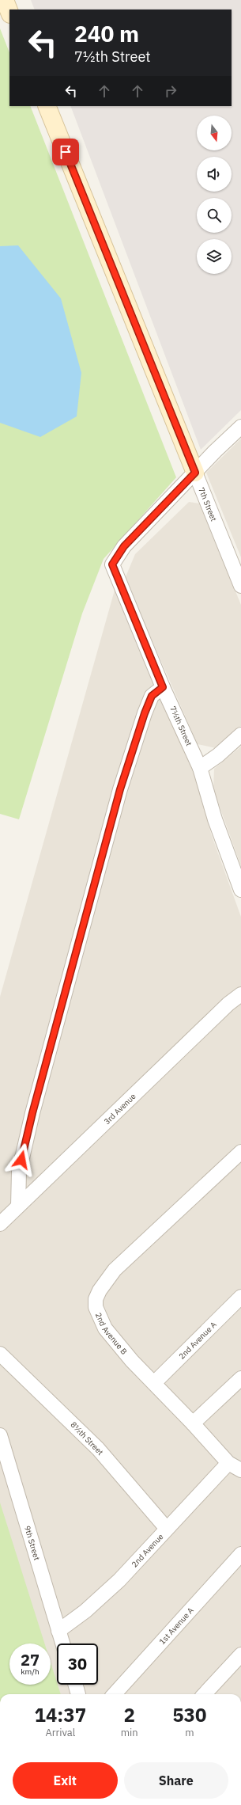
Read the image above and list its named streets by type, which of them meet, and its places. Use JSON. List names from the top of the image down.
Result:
{
  "streets": {
    "street": [
      "7th Street",
      "7½th Street",
      "3rd Avenue",
      "2nd Avenue B",
      "2nd Avenue A",
      "8½th Street",
      "9th Street",
      "2nd Avenue",
      "1st Avenue A"
    ]
  },
  "crossings": [
    ["7th Street", "7½th Street"],
    ["2nd Avenue B", "2nd Avenue A"],
    ["2nd Avenue B", "2nd Avenue"],
    ["8½th Street", "2nd Avenue"],
    ["9th Street", "2nd Avenue"]
  ],
  "north": "bottom",
  "page": {
    "turn": ["240 m", "7½th Street"],
    "speed": "27 km/h",
    "limit": "30",
    "eta": [
      "14:37",
      "Arrival",
      "2",
      "min",
      "530",
      "m"
    ],
    "buttons": ["Exit", "Share"]
  }
}
